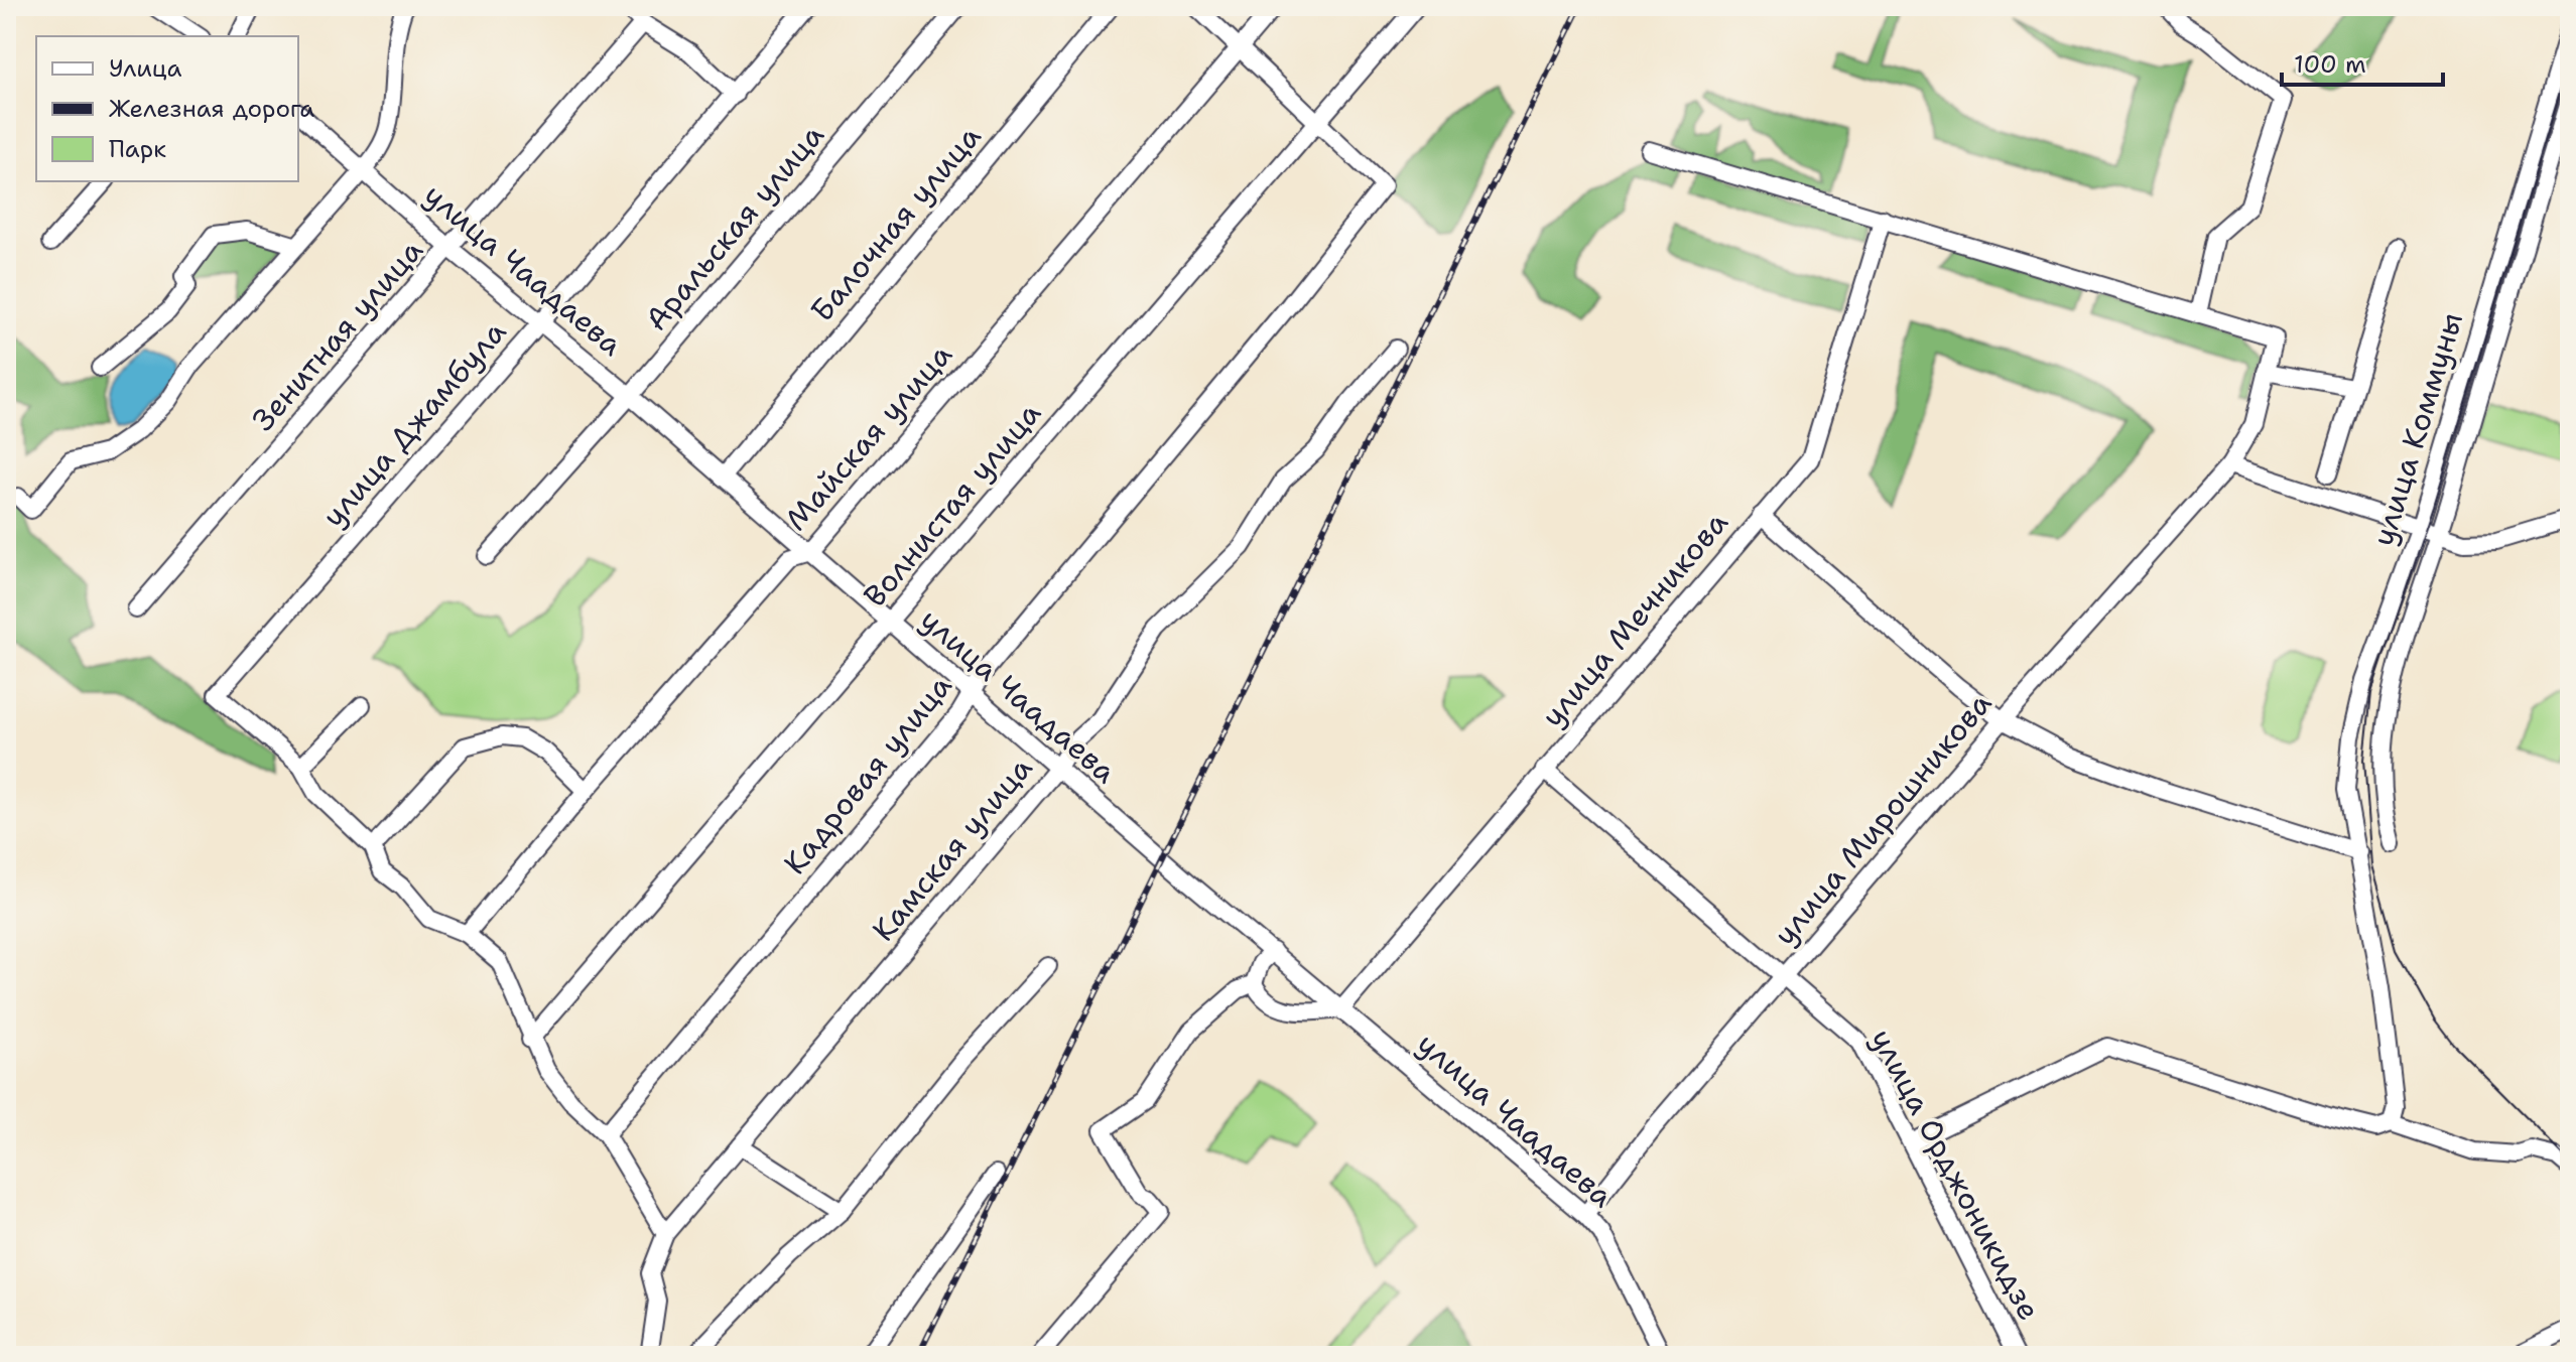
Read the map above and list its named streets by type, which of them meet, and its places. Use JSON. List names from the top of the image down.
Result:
{
  "streets": {
    "street": [
      "Балочная улица",
      "Аральская улица",
      "улица Чаадаева",
      "Зенитная улица",
      "улица Джамбула",
      "улица Коммуны",
      "Майская улица",
      "Волнистая улица",
      "улица Мечникова",
      "Кадровая улица",
      "улица Мирошникова",
      "Камская улица",
      "улица Орджоникидзе"
    ]
  },
  "crossings": [
    ["Балочная улица", "улица Чаадаева"],
    ["Аральская улица", "улица Чаадаева"],
    ["улица Чаадаева", "Зенитная улица"],
    ["улица Чаадаева", "улица Джамбула"],
    ["улица Чаадаева", "Майская улица"],
    ["улица Чаадаева", "Волнистая улица"],
    ["улица Чаадаева", "улица Мечникова"],
    ["улица Чаадаева", "Кадровая улица"],
    ["улица Чаадаева", "улица Мирошникова"],
    ["улица Чаадаева", "Камская улица"],
    ["Волнистая улица", "Кадровая улица"],
    ["улица Мечникова", "улица Орджоникидзе"],
    ["улица Мирошникова", "улица Орджоникидзе"]
  ],
  "legend": ["Улица", "Железная дорога", "Парк"],
  "scale_bar": "100 m"
}
